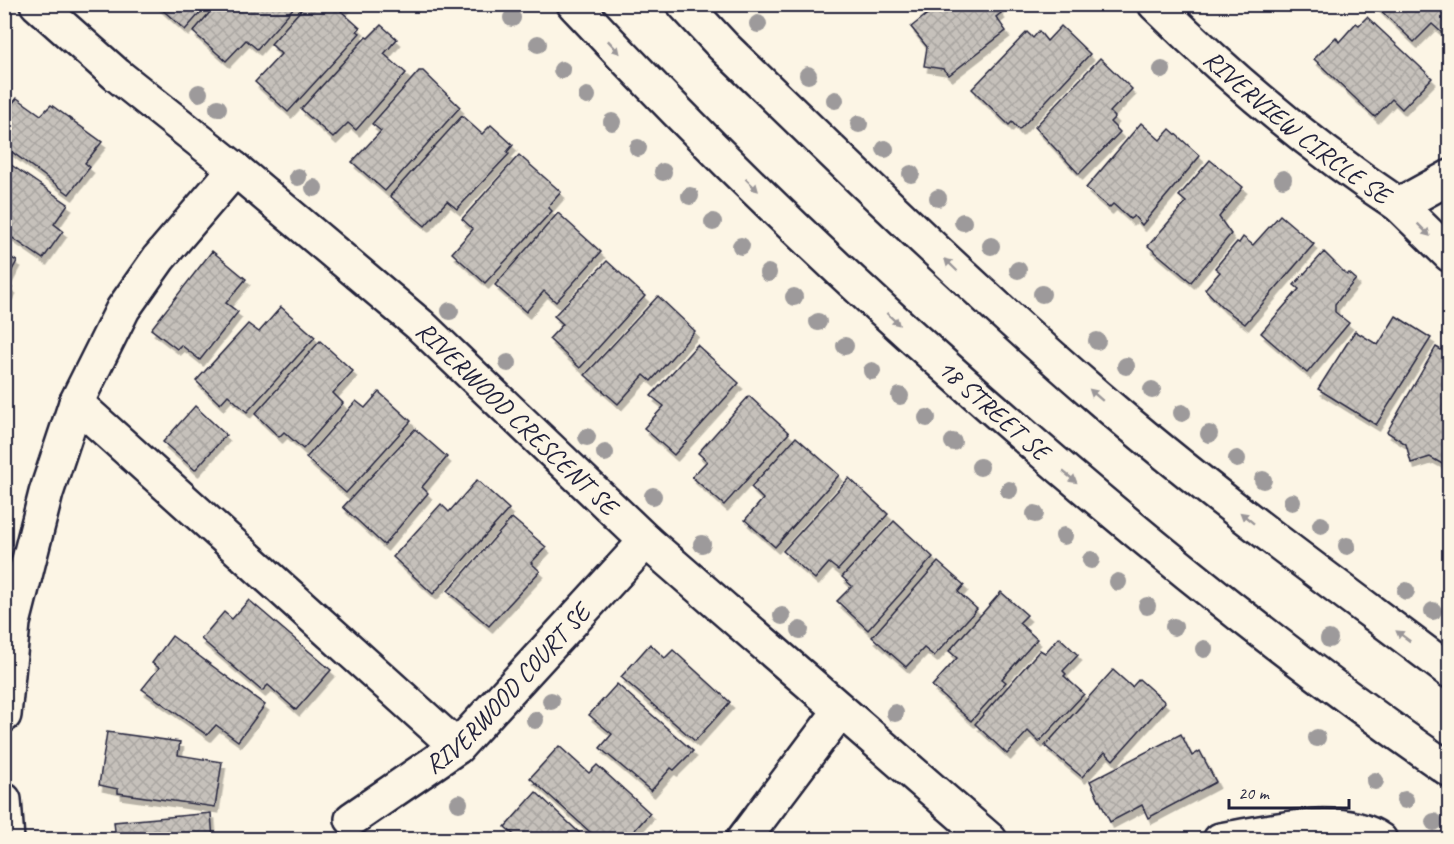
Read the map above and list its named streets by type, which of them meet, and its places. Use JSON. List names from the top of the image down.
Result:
{
  "streets": {
    "main road": [
      "RIVERVIEW CIRCLE SE",
      "18 STREET SE",
      "RIVERWOOD CRESCENT SE",
      "RIVERWOOD COURT SE"
    ]
  },
  "crossings": [
    ["RIVERWOOD CRESCENT SE", "RIVERWOOD COURT SE"]
  ],
  "scale_bar": "20 m"
}
